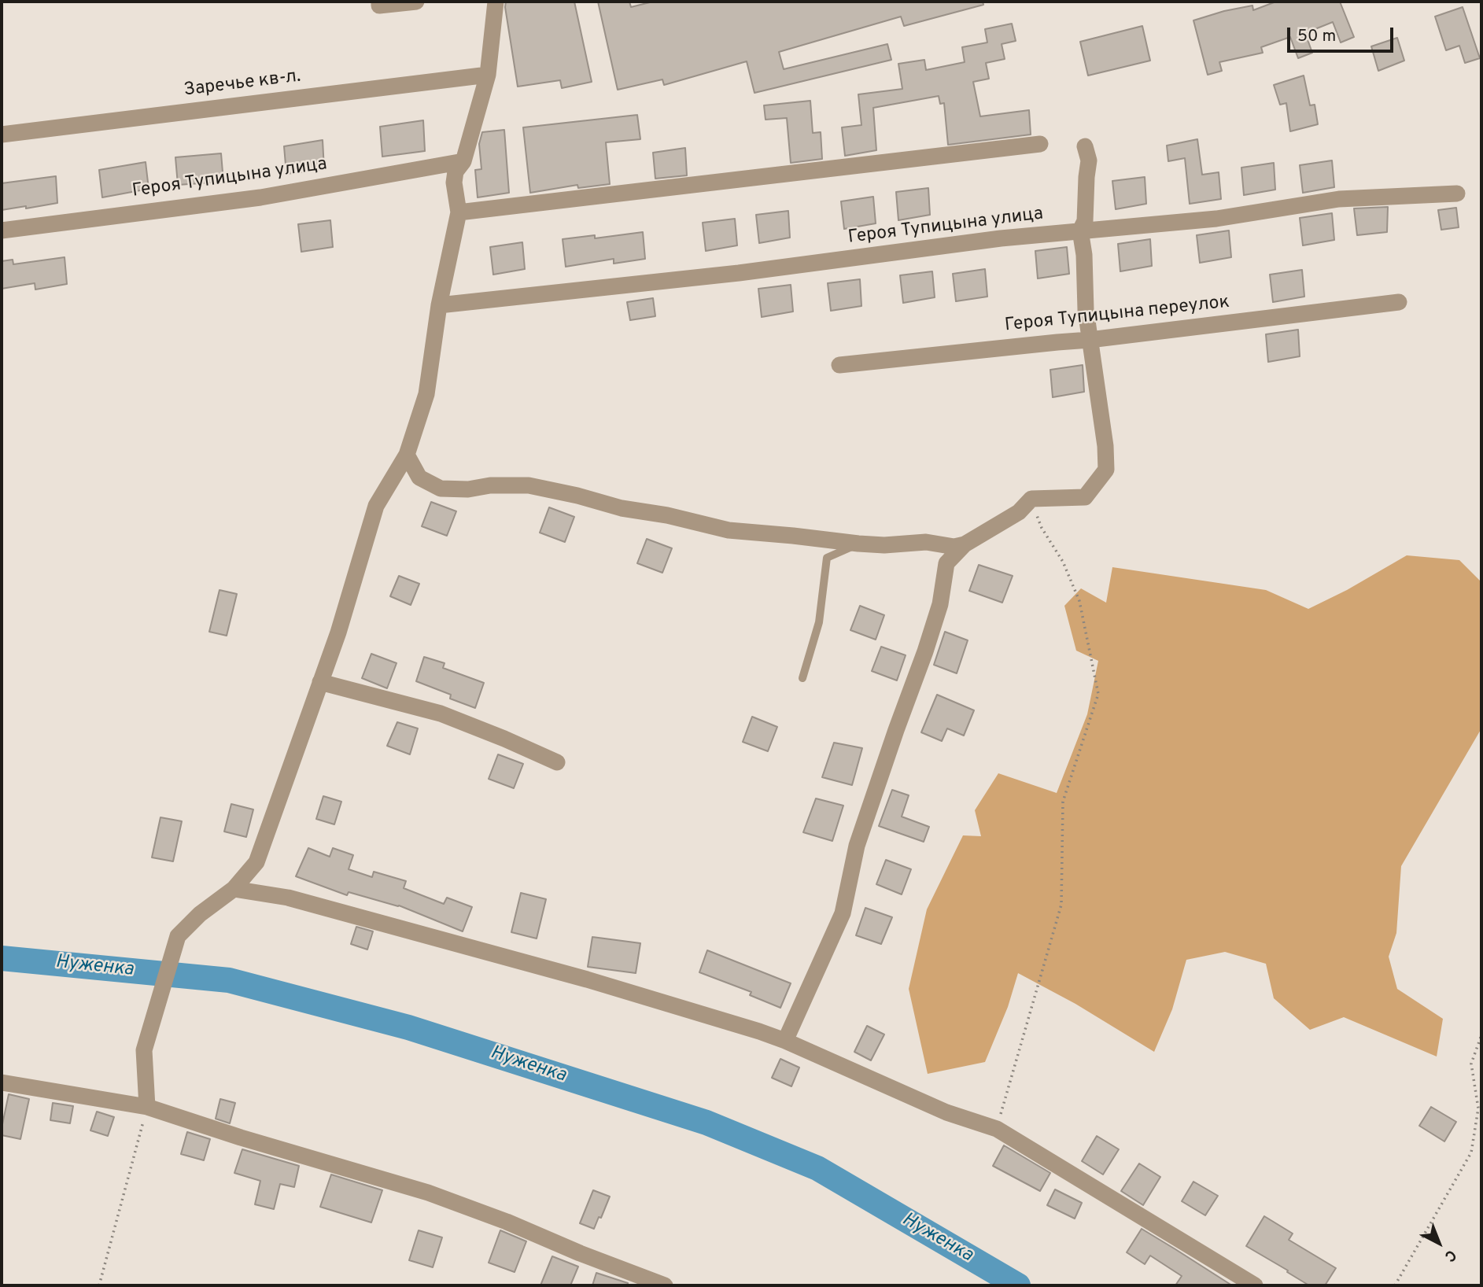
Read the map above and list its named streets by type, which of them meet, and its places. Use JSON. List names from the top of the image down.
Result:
{
  "streets": {
    "street": ["Заречье кв-л.", "Героя Тупицына улица", "Героя Тупицына переулок"]
  },
  "water": ["Нуженка"],
  "scale_bar": "50 m",
  "north": "bottom right"
}
